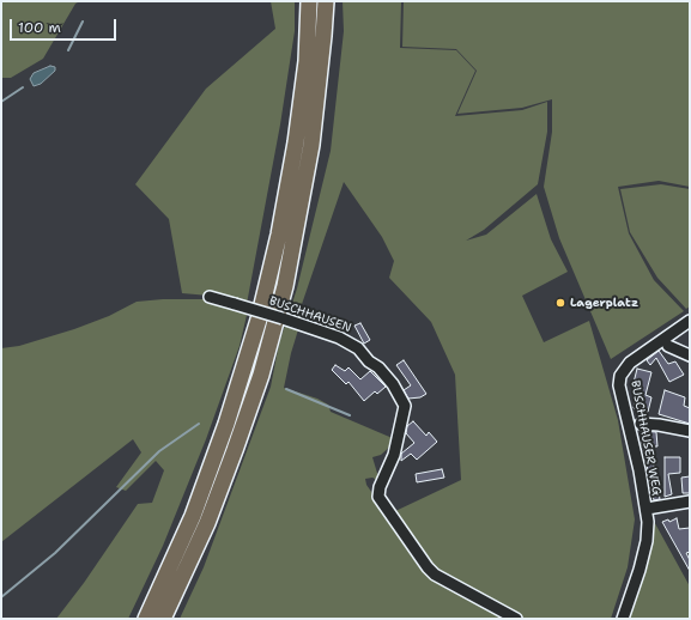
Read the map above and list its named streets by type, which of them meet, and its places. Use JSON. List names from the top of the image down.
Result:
{
  "streets": {
    "street": ["BUSCHHAUSEN", "BUSCHHAUSER WEG"]
  },
  "places": ["Lagerplatz"],
  "scale_bar": "100 m"
}
